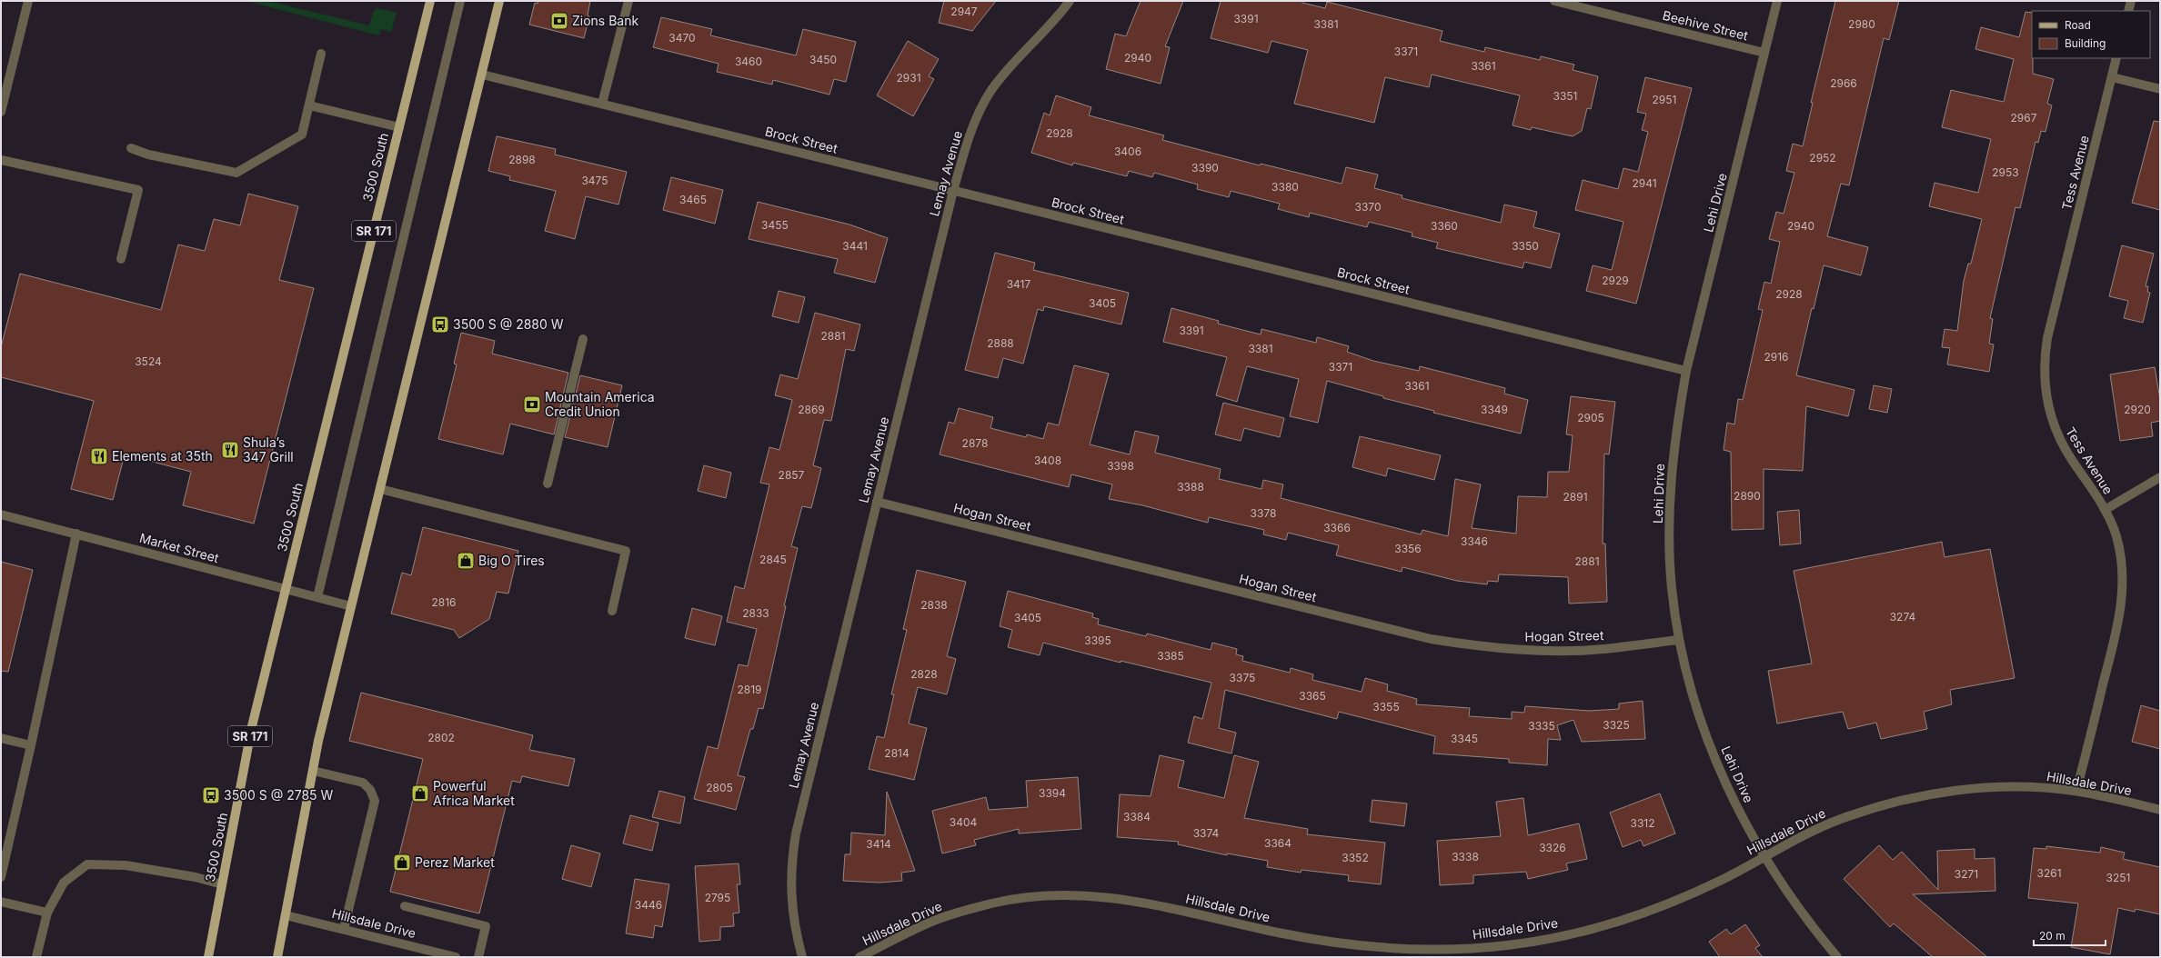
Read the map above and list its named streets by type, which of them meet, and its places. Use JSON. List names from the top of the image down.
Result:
{
  "streets": {
    "main road": ["3500 South", "SR 171"],
    "street": [
      "Beehive Street",
      "Brock Street",
      "Tess Avenue",
      "Lemay Avenue",
      "Lehi Drive",
      "Hogan Street",
      "Market Street",
      "Hillsdale Drive"
    ]
  },
  "crossings": [
    ["Beehive Street", "Lehi Drive"],
    ["Brock Street", "Lemay Avenue"],
    ["Brock Street", "Lehi Drive"],
    ["3500 South", "Market Street"],
    ["Tess Avenue", "Hillsdale Drive"],
    ["Lemay Avenue", "Hogan Street"],
    ["Lehi Drive", "Hogan Street"],
    ["Lehi Drive", "Hillsdale Drive"]
  ],
  "places": {
    "bank": ["Zions Bank", "Mountain America Credit Union"],
    "bus stop": ["3500 S @ 2880 W", "3500 S @ 2785 W"],
    "restaurant": ["Shula’s 347 Grill", "Elements at 35th"],
    "shop": ["Big O Tires", "Powerful Africa Market", "Perez Market"]
  },
  "house_numbers": [
    "2947",
    "3391",
    "3381",
    "2980",
    "3470",
    "3371",
    "2940",
    "3450",
    "3460",
    "3361",
    "2931",
    "2966",
    "3351",
    "2951",
    "2967",
    "2928",
    "3406",
    "2952",
    "2898",
    "3390",
    "2953",
    "3475",
    "2941",
    "3380",
    "3465",
    "3370",
    "3455",
    "3360",
    "2940",
    "3441",
    "3350",
    "2929",
    "3417",
    "2928",
    "3405",
    "3391",
    "2881",
    "2888",
    "3381",
    "2916",
    "3524",
    "3371",
    "3361",
    "2869",
    "3349",
    "2920",
    "2905",
    "2878",
    "3408",
    "3398",
    "2857",
    "3388",
    "2890",
    "2891",
    "3378",
    "3366",
    "3346",
    "3356",
    "2845",
    "2881",
    "2816",
    "2838",
    "2833",
    "3274",
    "3405",
    "3395",
    "3385",
    "2828",
    "3375",
    "2819",
    "3365",
    "3355",
    "3325",
    "3335",
    "2802",
    "3345",
    "2814",
    "2805",
    "3394",
    "3384",
    "3404",
    "3312",
    "3374",
    "3364",
    "3414",
    "3326",
    "3338",
    "3352",
    "3261",
    "3271",
    "3251",
    "2795",
    "3446"
  ],
  "legend": ["Road", "Building"],
  "scale_bar": "20 m"
}
